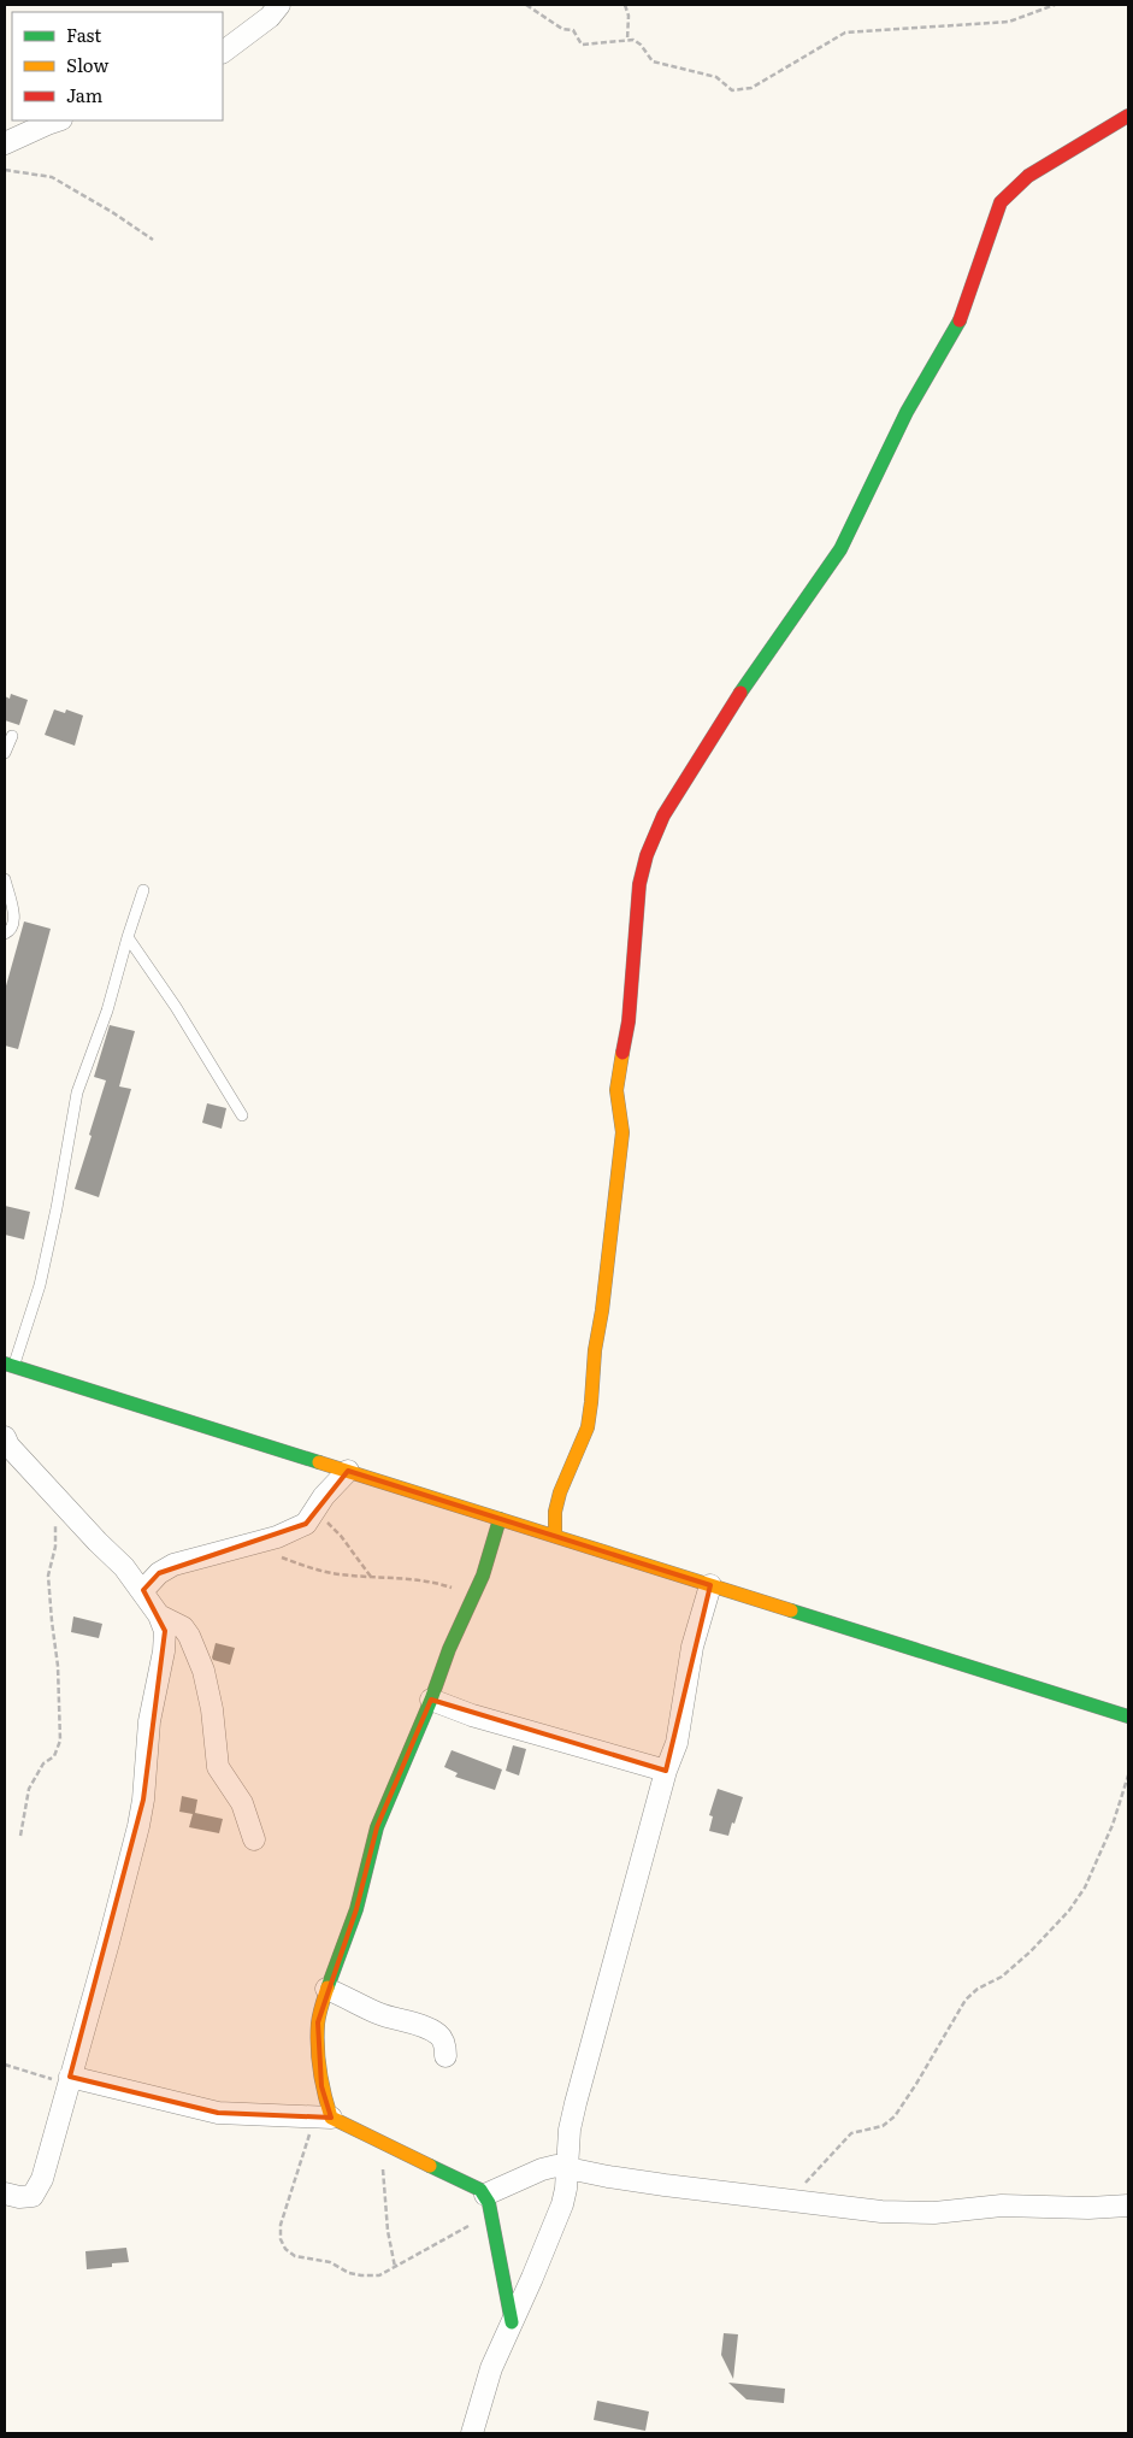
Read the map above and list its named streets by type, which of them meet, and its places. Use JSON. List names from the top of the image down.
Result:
{
  "legend": ["Fast", "Slow", "Jam"]
}
